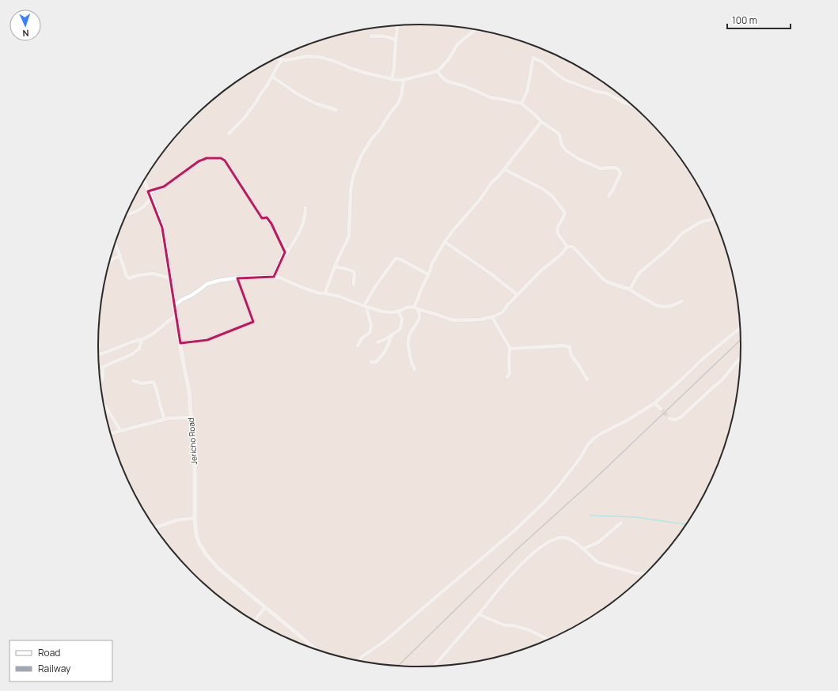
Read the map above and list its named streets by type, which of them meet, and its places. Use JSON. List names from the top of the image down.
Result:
{
  "streets": {
    "street": ["Jericho Road"]
  },
  "legend": ["Road", "Railway"],
  "scale_bar": "100 m",
  "north": "bottom"
}
